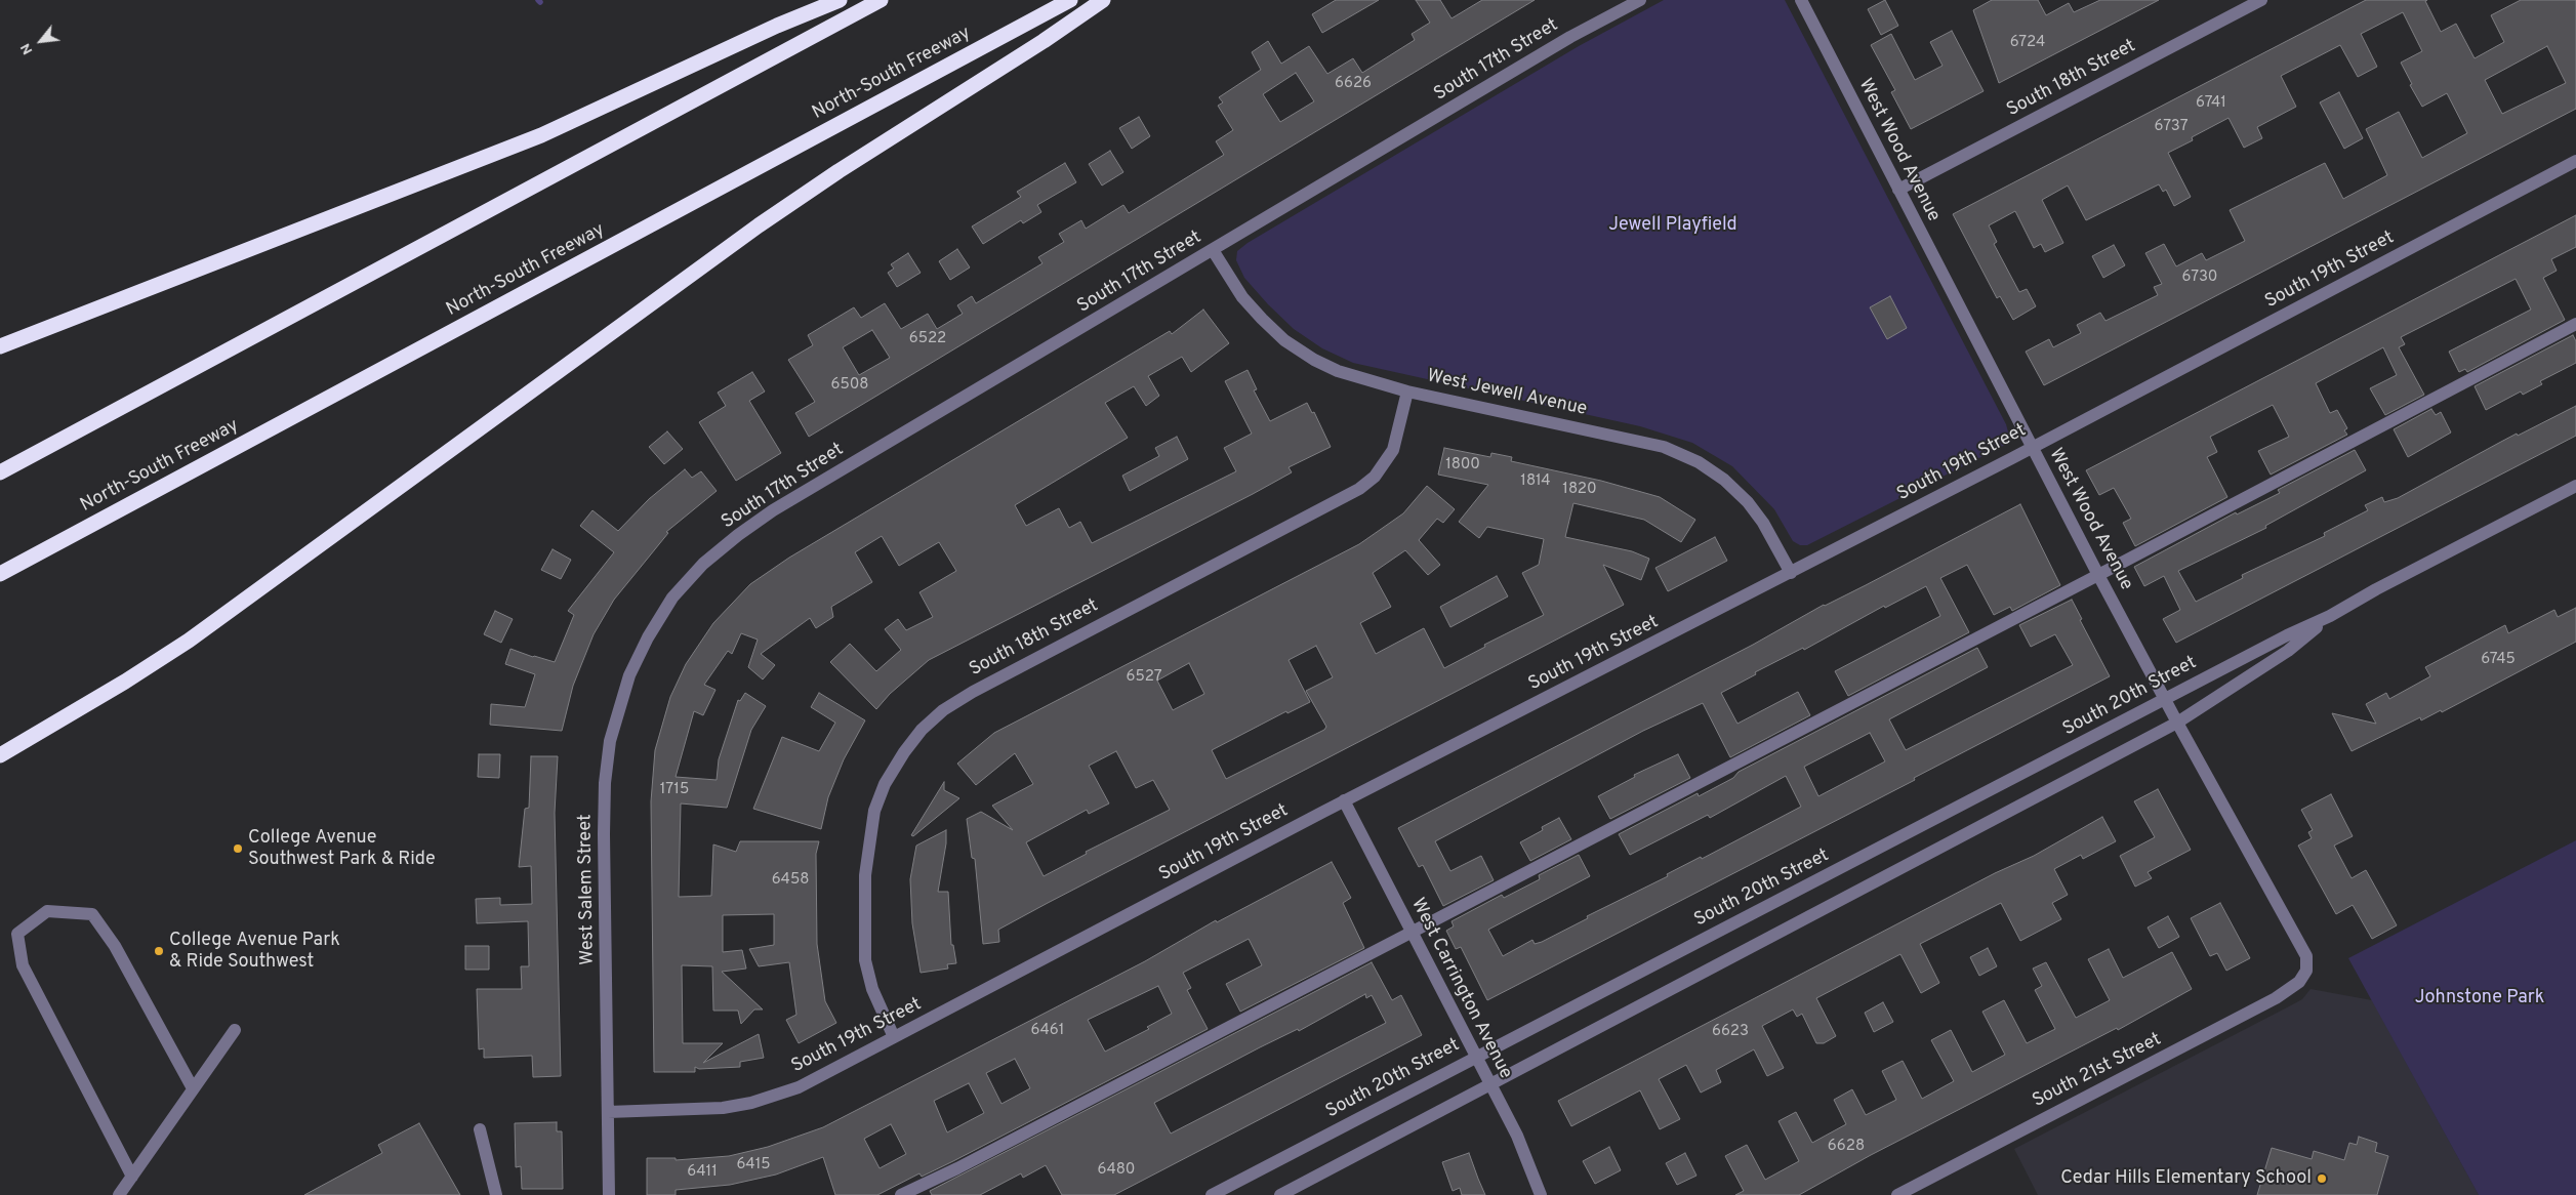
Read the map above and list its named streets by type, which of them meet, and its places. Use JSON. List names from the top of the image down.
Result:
{
  "streets": {
    "highway": ["North-South Freeway"],
    "street": [
      "South 17th Street",
      "South 18th Street",
      "West Wood Avenue",
      "South 19th Street",
      "West Jewell Avenue",
      "South 20th Street",
      "West Salem Street",
      "West Carrington Avenue",
      "South 21st Street"
    ]
  },
  "crossings": [
    ["South 17th Street", "West Jewell Avenue"],
    ["South 17th Street", "West Salem Street"],
    ["South 18th Street", "West Wood Avenue"],
    ["South 18th Street", "South 19th Street"],
    ["South 18th Street", "West Jewell Avenue"],
    ["West Wood Avenue", "South 19th Street"],
    ["West Wood Avenue", "South 20th Street"],
    ["West Wood Avenue", "South 21st Street"],
    ["South 19th Street", "West Jewell Avenue"],
    ["South 19th Street", "West Salem Street"],
    ["South 19th Street", "West Carrington Avenue"],
    ["South 20th Street", "West Carrington Avenue"]
  ],
  "parks": ["Jewell Playfield", "Johnstone Park"],
  "places": ["College Avenue Southwest Park & Ride", "College Avenue Park & Ride Southwest", "Cedar Hills Elementary School"],
  "house_numbers": [
    "6724",
    "6626",
    "6741",
    "6737",
    "6730",
    "6522",
    "6508",
    "1800",
    "1814",
    "1820",
    "6745",
    "6527",
    "1715",
    "6458",
    "6461",
    "6623",
    "6628",
    "6415",
    "6480",
    "6411"
  ],
  "north": "bottom left"
}
